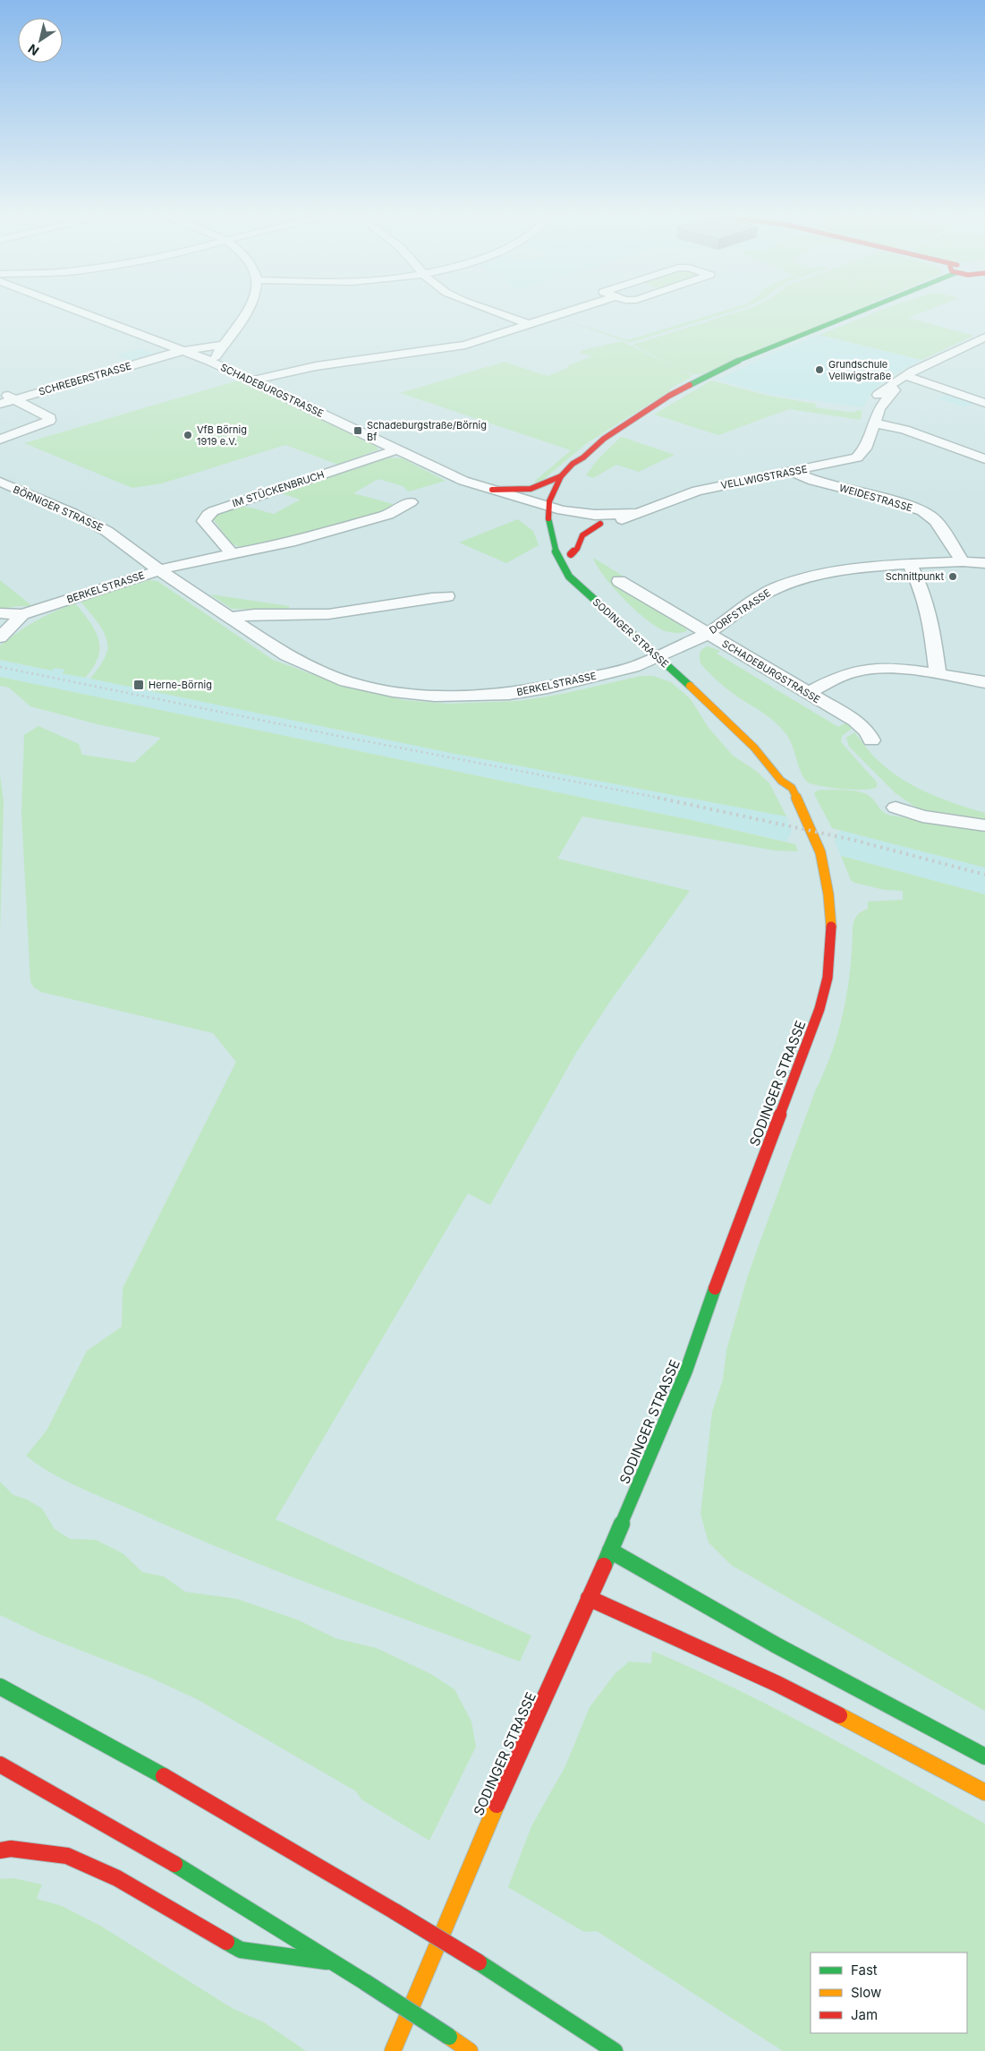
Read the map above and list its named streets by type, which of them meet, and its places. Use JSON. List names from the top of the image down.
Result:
{
  "streets": {
    "main road": ["SODINGER STRASSE"],
    "street": [
      "SCHREBERSTRASSE",
      "SCHADEBURGSTRASSE",
      "VELLWIGSTRASSE",
      "IM STÜCKENBRUCH",
      "WEIDESTRASSE",
      "BÖRNIGER STRASSE",
      "BERKELSTRASSE",
      "DORFSTRASSE"
    ]
  },
  "crossings": [
    ["SCHREBERSTRASSE", "SCHADEBURGSTRASSE"],
    ["SCHADEBURGSTRASSE", "VELLWIGSTRASSE"],
    ["SCHADEBURGSTRASSE", "IM STÜCKENBRUCH"],
    ["SCHADEBURGSTRASSE", "DORFSTRASSE"],
    ["SCHADEBURGSTRASSE", "SODINGER STRASSE"],
    ["VELLWIGSTRASSE", "WEIDESTRASSE"],
    ["VELLWIGSTRASSE", "SODINGER STRASSE"],
    ["WEIDESTRASSE", "DORFSTRASSE"],
    ["BÖRNIGER STRASSE", "BERKELSTRASSE"],
    ["BERKELSTRASSE", "DORFSTRASSE"],
    ["BERKELSTRASSE", "SODINGER STRASSE"],
    ["DORFSTRASSE", "SODINGER STRASSE"]
  ],
  "places": {
    "other": ["Grundschule Vellwigstraße", "VfB Börnig 1919 e.V.", "Schnittpunkt"],
    "transit": ["Schadeburgstraße/Börnig Bf", "Herne-Börnig"]
  },
  "legend": ["Fast", "Slow", "Jam"],
  "north": "bottom left"
}
